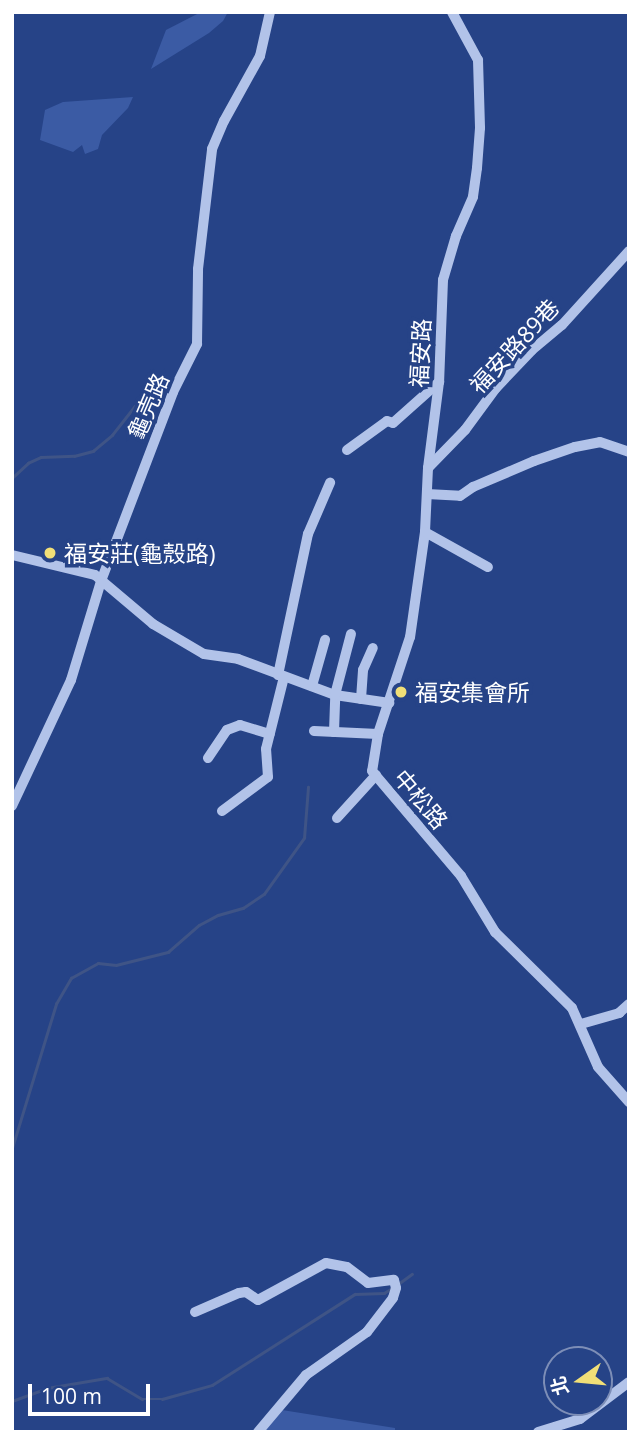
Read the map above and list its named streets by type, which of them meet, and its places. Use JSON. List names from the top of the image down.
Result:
{
  "streets": {
    "street": [
      "福安路89巷",
      "福安路",
      "龜壳路",
      "中松路"
    ]
  },
  "crossings": [
    ["福安路89巷", "福安路"],
    ["福安路", "中松路"]
  ],
  "places": ["福安莊(龜殼路)", "福安集會所"],
  "scale_bar": "100 m",
  "north": "left"
}
